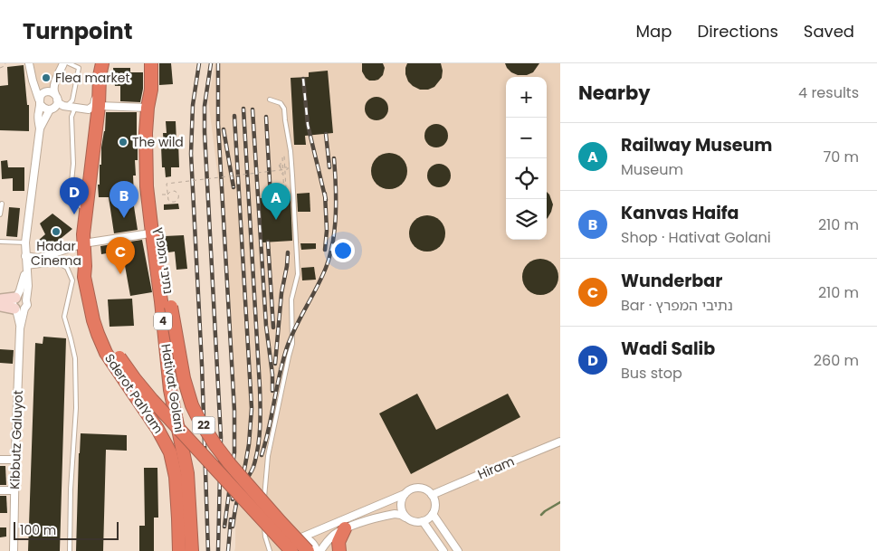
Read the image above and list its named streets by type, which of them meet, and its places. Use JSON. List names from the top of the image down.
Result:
{
  "streets": {
    "highway": [
      "נתיבי המפרץ",
      "4",
      "Hativat Golani",
      "Sderot PalYam",
      "22"
    ],
    "street": ["Kibbutz Galuyot", "Hiram"]
  },
  "crossings": [
    ["נתיבי המפרץ", "Hativat Golani"],
    ["Sderot PalYam", "22"]
  ],
  "places": ["Flea market", "The wild", "Hadar Cinema"],
  "scale_bar": "100 m",
  "page": {
    "header": "Turnpoint",
    "nav": ["Map", "Directions", "Saved"],
    "heading": ["Nearby", "4 results"],
    "map_buttons": ["+", "−"],
    "list": [
      {
        "mark": "A",
        "name": "Railway Museum",
        "note": "Museum",
        "value": "70 m"
      },
      {
        "mark": "B",
        "name": "Kanvas Haifa",
        "note": "Shop · Hativat Golani",
        "value": "210 m"
      },
      {
        "mark": "C",
        "name": "Wunderbar",
        "note": "Bar · נתיבי המפרץ",
        "value": "210 m"
      },
      {
        "mark": "D",
        "name": "Wadi Salib",
        "note": "Bus stop",
        "value": "260 m"
      }
    ],
    "pins": [
      "D",
      "B",
      "A",
      "C"
    ],
    "scale": "100 m"
  }
}
